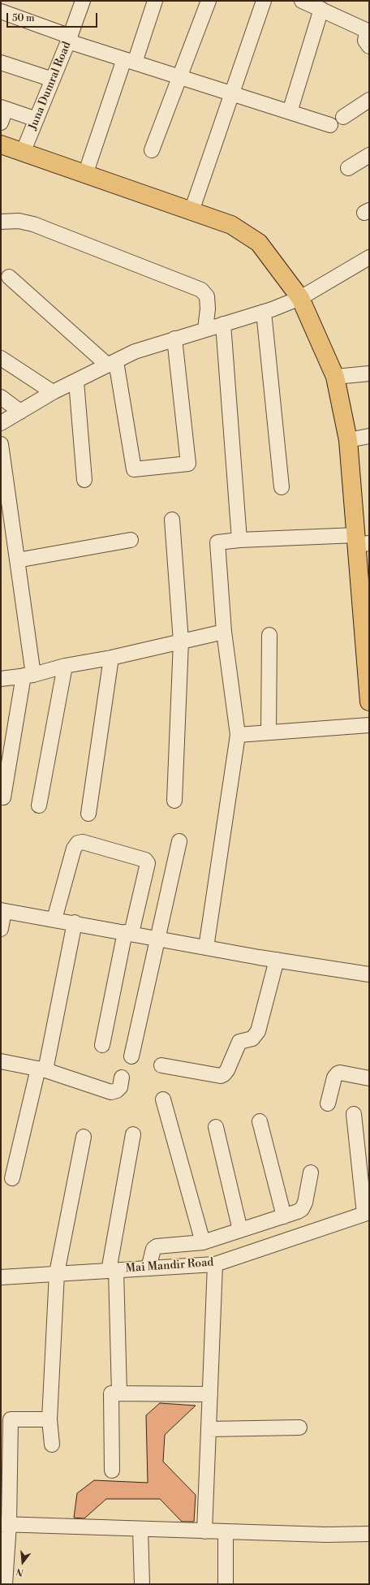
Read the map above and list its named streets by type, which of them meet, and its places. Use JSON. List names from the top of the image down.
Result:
{
  "streets": {
    "street": ["Juna Dumral Road", "Mai Mandir Road"]
  },
  "scale_bar": "50 m",
  "north": "bottom"
}
